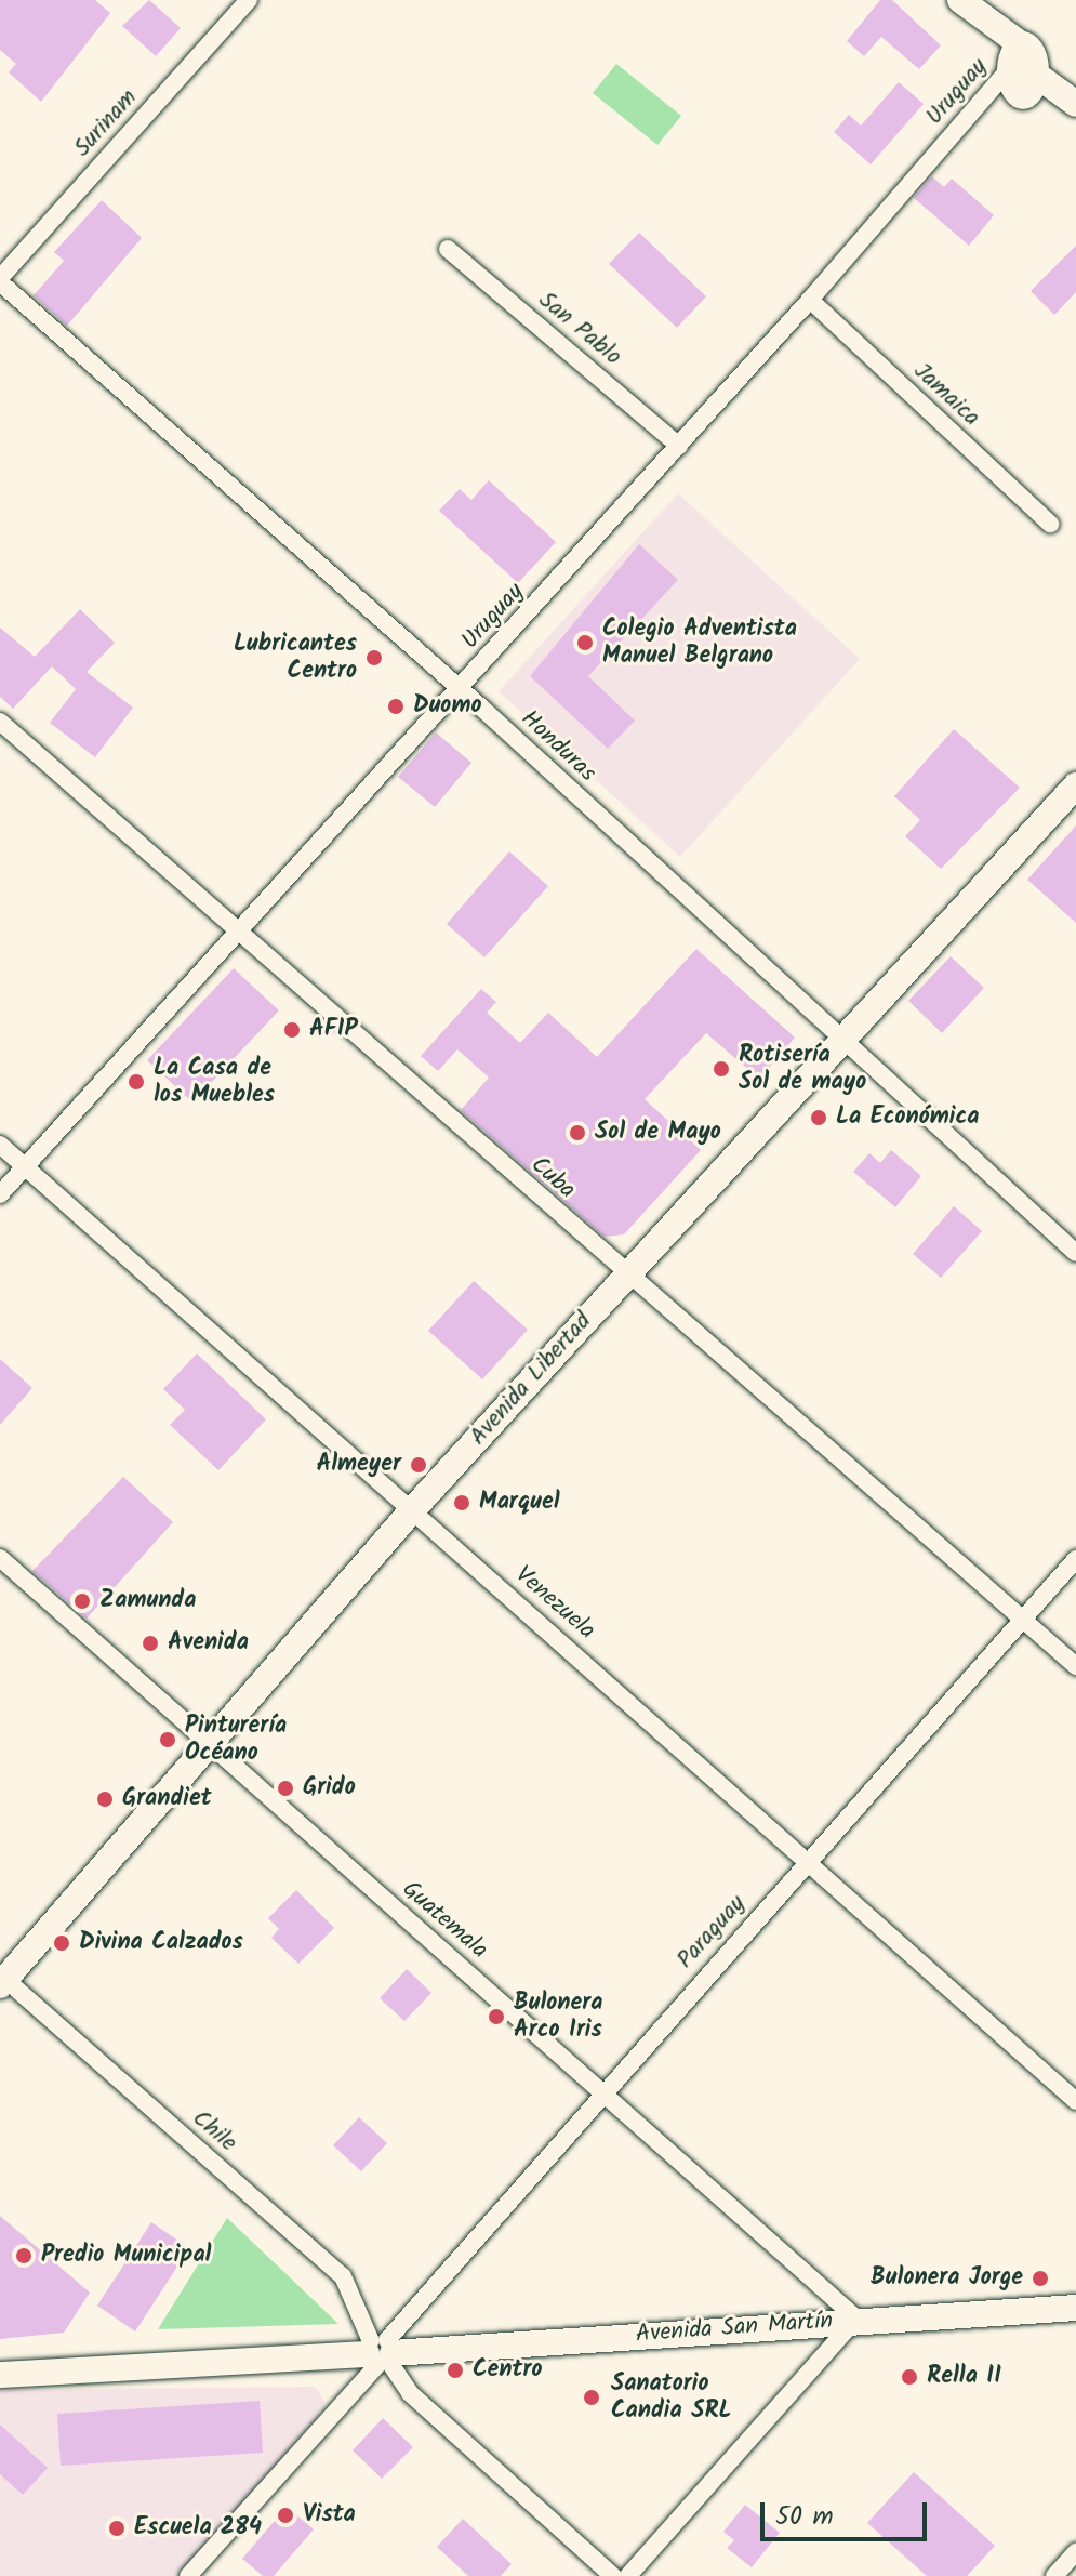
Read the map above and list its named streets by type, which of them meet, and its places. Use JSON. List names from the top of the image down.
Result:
{
  "streets": {
    "main road": ["Avenida Libertad", "Avenida San Martín"],
    "street": [
      "Uruguay",
      "Surinam",
      "San Pablo",
      "Jamaica",
      "Honduras",
      "Cuba",
      "Venezuela",
      "Guatemala",
      "Paraguay",
      "Chile"
    ]
  },
  "crossings": [
    ["Uruguay", "San Pablo"],
    ["Uruguay", "Jamaica"],
    ["Uruguay", "Honduras"],
    ["Uruguay", "Cuba"],
    ["Uruguay", "Venezuela"],
    ["Surinam", "Honduras"],
    ["Honduras", "Avenida Libertad"],
    ["Cuba", "Avenida Libertad"],
    ["Cuba", "Paraguay"],
    ["Avenida Libertad", "Venezuela"],
    ["Avenida Libertad", "Guatemala"],
    ["Avenida Libertad", "Chile"],
    ["Venezuela", "Paraguay"],
    ["Guatemala", "Paraguay"],
    ["Guatemala", "Avenida San Martín"],
    ["Paraguay", "Chile"],
    ["Paraguay", "Avenida San Martín"],
    ["Chile", "Avenida San Martín"]
  ],
  "places": [
    "Colegio Adventista Manuel Belgrano",
    "Lubricantes Centro",
    "Duomo",
    "AFIP",
    "Rotisería Sol de mayo",
    "La Casa de los Muebles",
    "La Económica",
    "Sol de Mayo",
    "Almeyer",
    "Marquel",
    "Zamunda",
    "Avenida",
    "Pinturería Océano",
    "Grido",
    "Grandiet",
    "Divina Calzados",
    "Bulonera Arco Iris",
    "Predio Municipal",
    "Bulonera Jorge",
    "Centro",
    "Rella II",
    "Sanatorio Candia SRL",
    "Vista",
    "Escuela 284"
  ],
  "scale_bar": "50 m"
}
